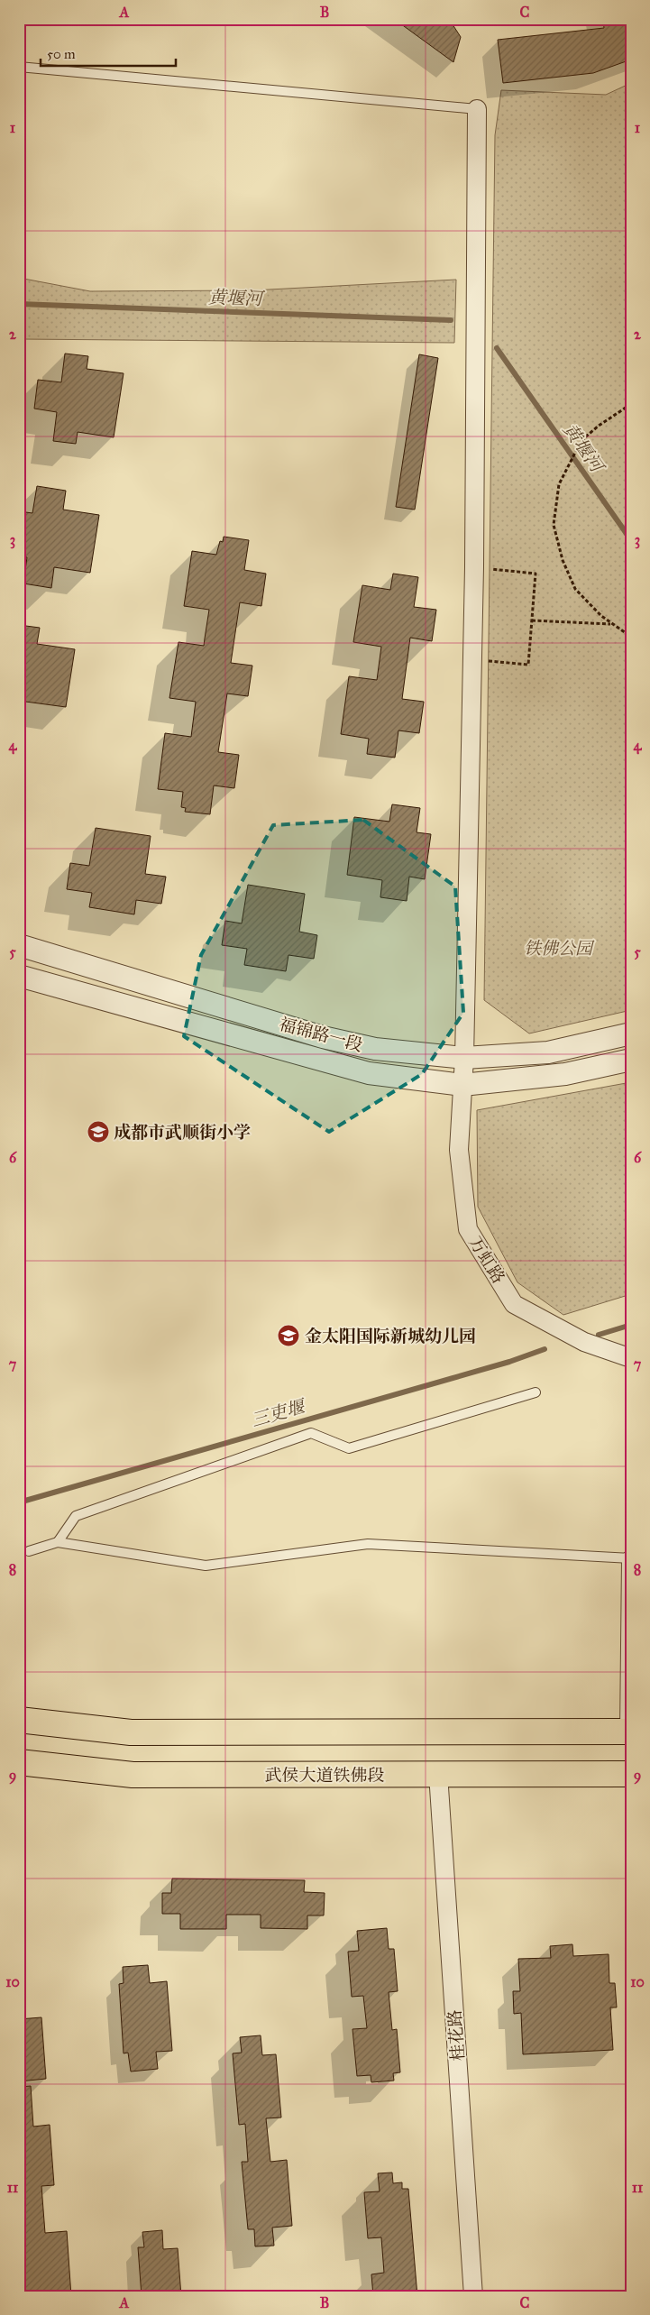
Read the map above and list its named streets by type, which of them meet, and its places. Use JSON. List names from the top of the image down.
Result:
{
  "streets": {
    "main road": ["武侯大道铁佛段"],
    "street": ["福锦路一段", "万虹路", "桂花路"]
  },
  "crossings": [
    ["福锦路一段", "万虹路"],
    ["武侯大道铁佛段", "桂花路"]
  ],
  "water": ["黄堰河", "三吏堰"],
  "parks": ["铁佛公园"],
  "places": {
    "school or university": ["成都市武顺街小学", "金太阳国际新城幼儿园"]
  },
  "scale_bar": "50 m",
  "grid": {
    "columns": ["A", "B", "C"],
    "rows": [
      "1",
      "2",
      "3",
      "4",
      "5",
      "6",
      "7",
      "8",
      "9",
      "10",
      "11"
    ]
  }
}
